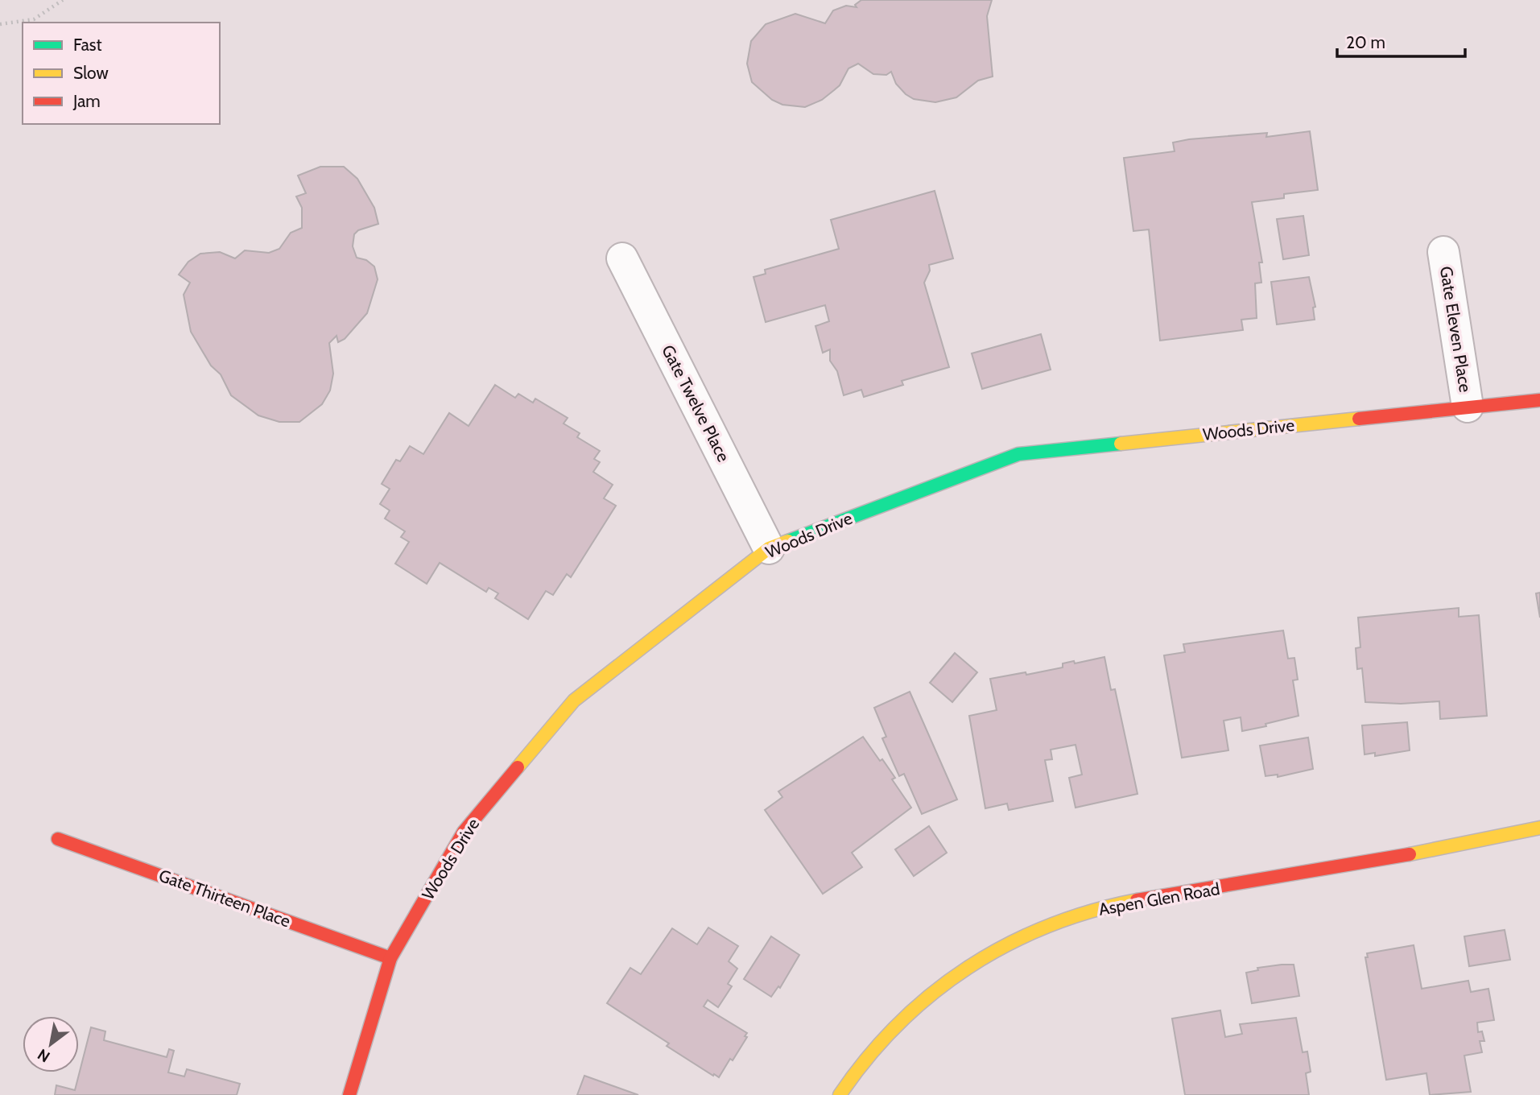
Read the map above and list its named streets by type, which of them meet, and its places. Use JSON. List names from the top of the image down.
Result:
{
  "streets": {
    "street": [
      "Gate Eleven Place",
      "Gate Twelve Place",
      "Woods Drive",
      "Gate Thirteen Place",
      "Aspen Glen Road"
    ]
  },
  "crossings": [
    ["Gate Eleven Place", "Woods Drive"],
    ["Gate Twelve Place", "Woods Drive"],
    ["Woods Drive", "Gate Thirteen Place"]
  ],
  "legend": ["Fast", "Slow", "Jam"],
  "scale_bar": "20 m",
  "north": "bottom left"
}
